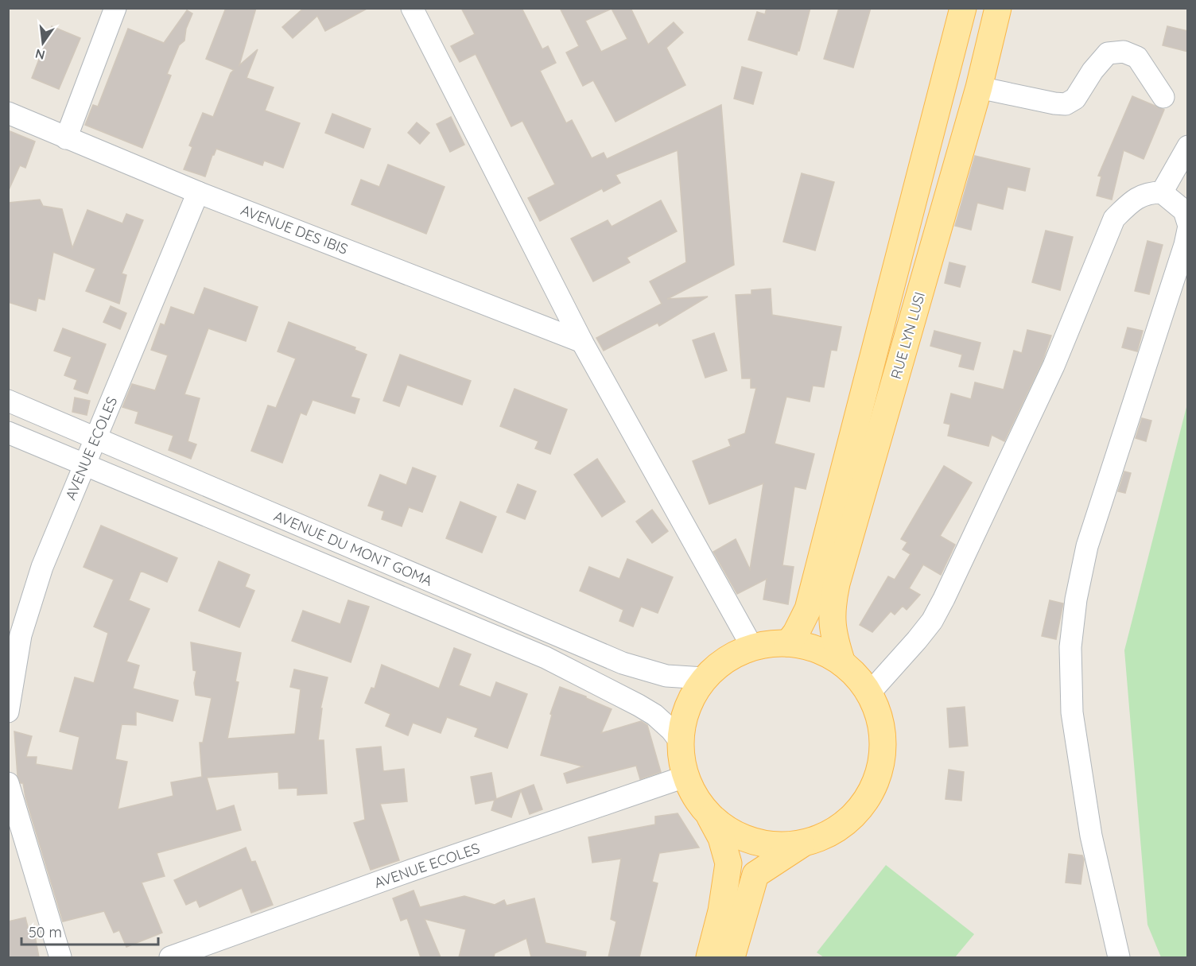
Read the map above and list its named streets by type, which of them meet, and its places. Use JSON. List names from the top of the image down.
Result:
{
  "streets": {
    "main road": ["RUE LYN LUSI"],
    "street": ["AVENUE DES IBIS", "AVENUE ECOLES", "AVENUE DU MONT GOMA"]
  },
  "crossings": [
    ["AVENUE DES IBIS", "AVENUE ECOLES"],
    ["AVENUE ECOLES", "AVENUE DU MONT GOMA"]
  ],
  "scale_bar": "50 m",
  "north": "bottom"
}
